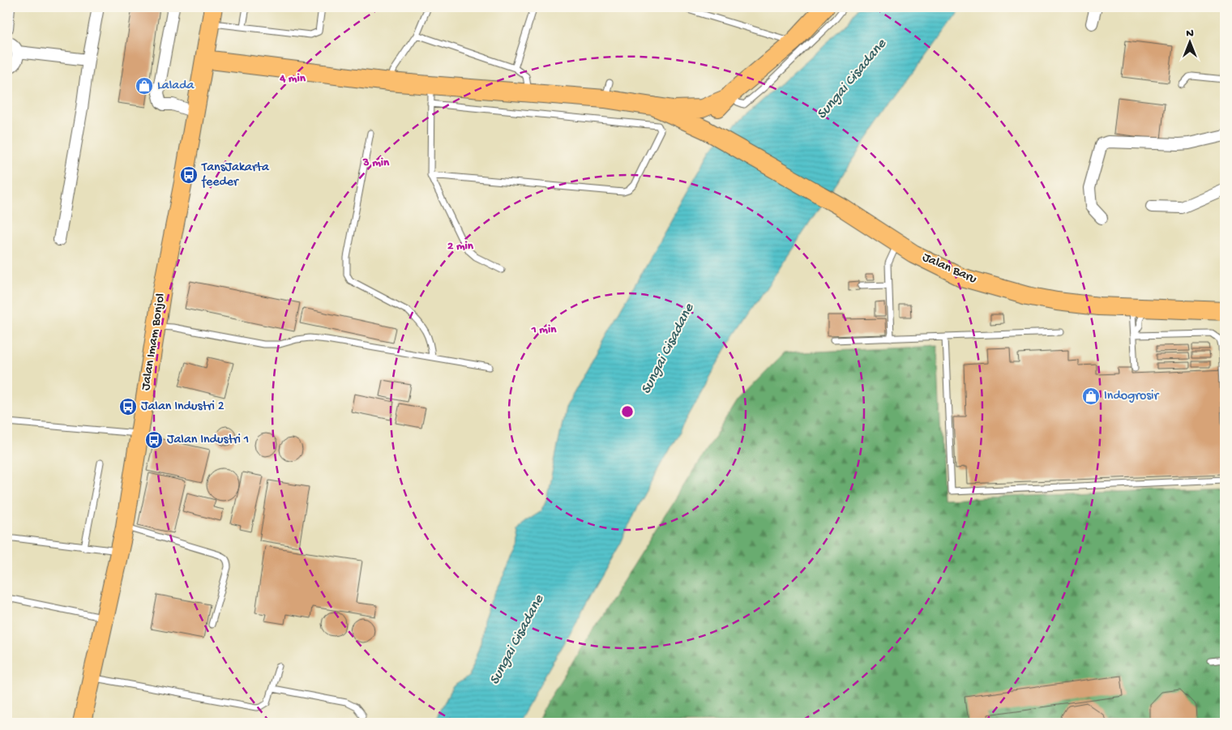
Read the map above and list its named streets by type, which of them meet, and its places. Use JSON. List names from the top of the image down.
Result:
{
  "streets": {
    "main road": ["Jalan Baru", "Jalan Imam Bonjol"]
  },
  "water": ["Sungai Cisadane"],
  "places": {
    "shop": ["Lalada", "Indogrosir"],
    "bus stop": ["TansJakarta feeder", "Jalan Industri 2", "Jalan Industri 1"]
  },
  "north": "top",
  "rings": [
    "4 min",
    "3 min",
    "2 min",
    "1 min"
  ]
}
